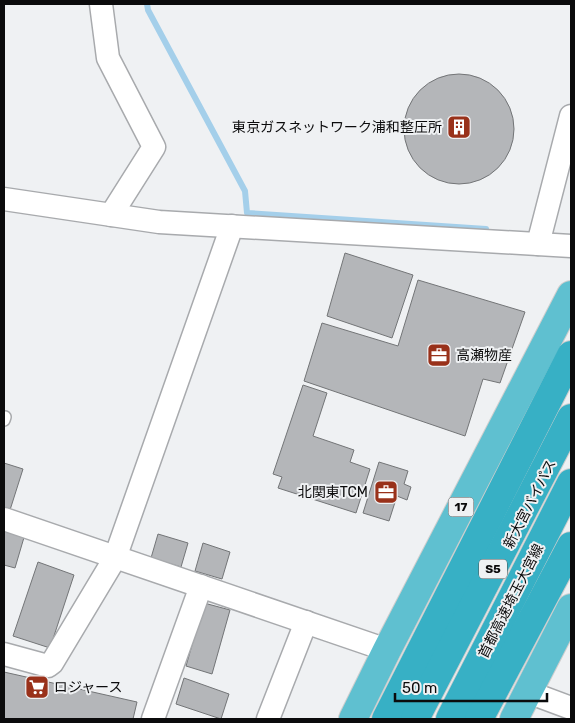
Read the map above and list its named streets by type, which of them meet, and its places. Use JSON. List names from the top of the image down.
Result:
{
  "streets": {
    "highway": [
      "新大宮バイパス",
      "17",
      "S5",
      "首都高速埼玉大宮線"
    ]
  },
  "places": {
    "building": ["東京ガスネットワーク浦和整圧所"],
    "office": ["高瀬物産", "北関東TCM"],
    "supermarket": ["ロジャース"]
  },
  "scale_bar": "50 m"
}
